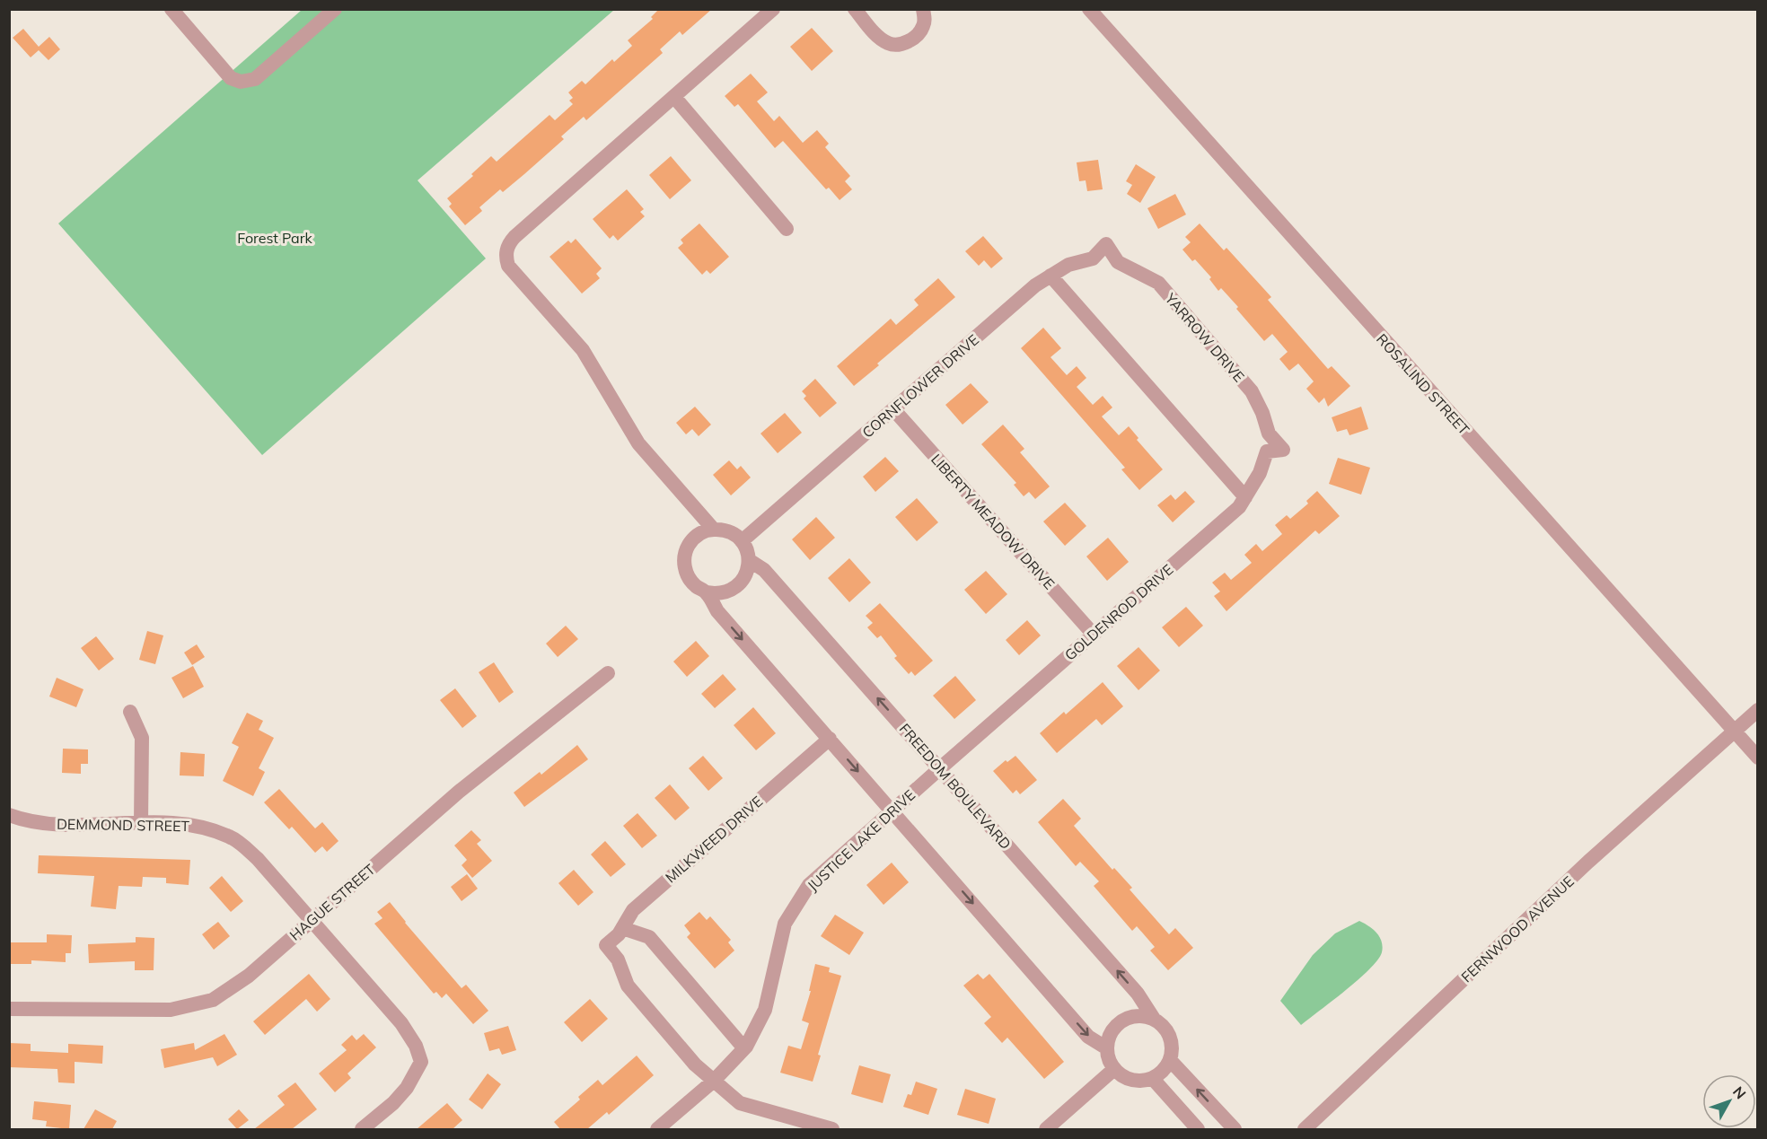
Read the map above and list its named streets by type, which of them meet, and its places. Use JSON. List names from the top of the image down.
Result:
{
  "streets": {
    "street": [
      "YARROW DRIVE",
      "ROSALIND STREET",
      "CORNFLOWER DRIVE",
      "LIBERTY MEADOW DRIVE",
      "GOLDENROD DRIVE",
      "FREEDOM BOULEVARD",
      "DEMMOND STREET",
      "MILKWEED DRIVE",
      "JUSTICE LAKE DRIVE",
      "HAGUE STREET",
      "FERNWOOD AVENUE"
    ]
  },
  "crossings": [
    ["YARROW DRIVE", "CORNFLOWER DRIVE"],
    ["YARROW DRIVE", "GOLDENROD DRIVE"],
    ["ROSALIND STREET", "FERNWOOD AVENUE"],
    ["CORNFLOWER DRIVE", "LIBERTY MEADOW DRIVE"],
    ["CORNFLOWER DRIVE", "FREEDOM BOULEVARD"],
    ["LIBERTY MEADOW DRIVE", "GOLDENROD DRIVE"],
    ["GOLDENROD DRIVE", "FREEDOM BOULEVARD"],
    ["GOLDENROD DRIVE", "JUSTICE LAKE DRIVE"],
    ["FREEDOM BOULEVARD", "JUSTICE LAKE DRIVE"],
    ["DEMMOND STREET", "HAGUE STREET"],
    ["MILKWEED DRIVE", "JUSTICE LAKE DRIVE"]
  ],
  "parks": ["Forest Park"],
  "north": "top right"
}
